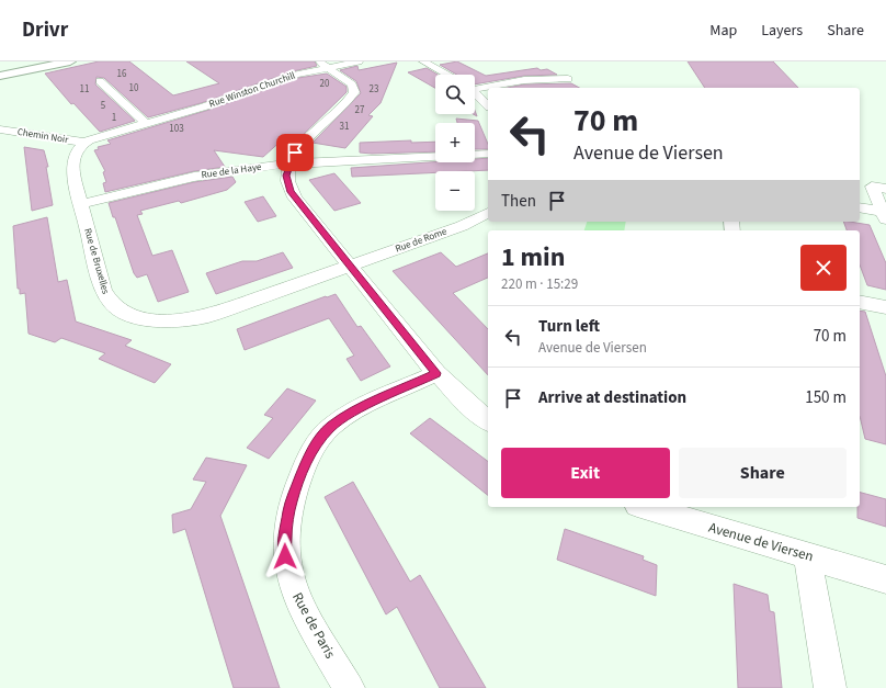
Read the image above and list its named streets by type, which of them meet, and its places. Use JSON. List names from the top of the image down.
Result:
{
  "streets": {
    "street": [
      "Rue Winston Churchill",
      "Chemin Noir",
      "Rue de la Haye",
      "Rue de Rome",
      "Rue de Bruxelles",
      "Avenue de Viersen",
      "Rue de Paris"
    ]
  },
  "crossings": [
    ["Chemin Noir", "Rue de Bruxelles"],
    ["Rue de la Haye", "Rue de Bruxelles"],
    ["Rue de Rome", "Rue de Bruxelles"]
  ],
  "house_numbers": [
    "16",
    "20",
    "10",
    "11",
    "23",
    "5",
    "27",
    "1",
    "31",
    "103"
  ],
  "page": {
    "header": "Drivr",
    "nav": ["Map", "Layers", "Share"],
    "map_buttons": ["+", "−"],
    "turn": ["70 m", "Avenue de Viersen"],
    "then": "Then",
    "heading": ["1 min", "220 m · 15:29"],
    "list": [
      {
        "name": "Turn left",
        "note": "Avenue de Viersen",
        "value": "70 m"
      },
      {
        "name": "Arrive at destination",
        "value": "150 m"
      }
    ],
    "buttons": ["Exit", "Share"]
  }
}
